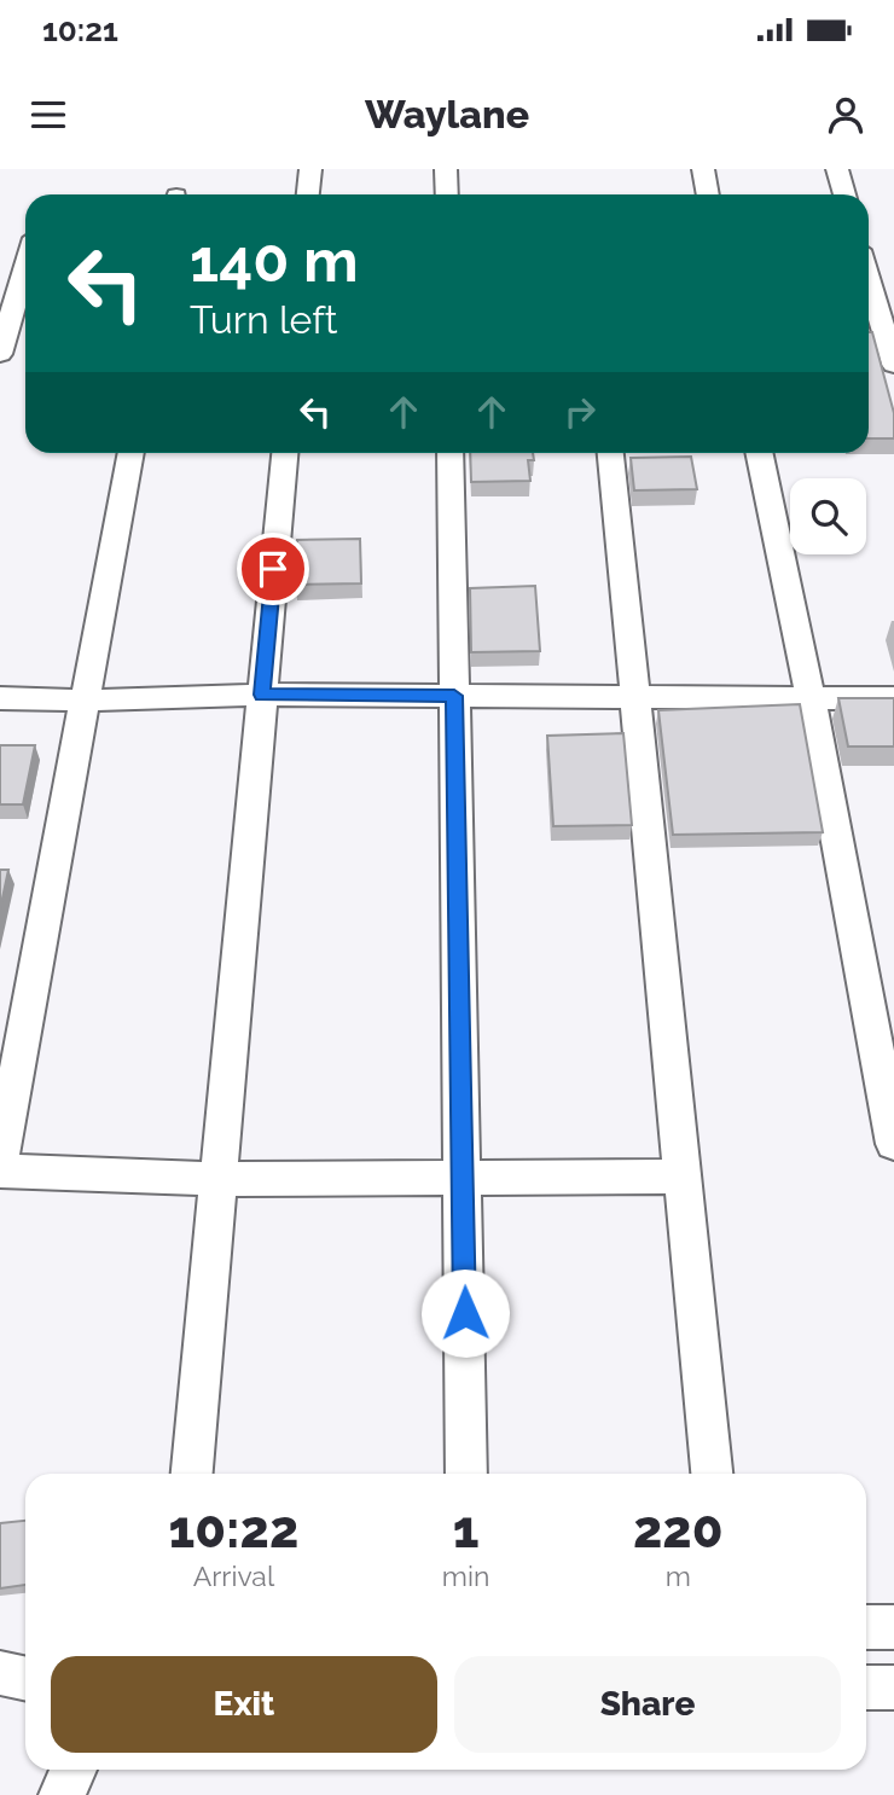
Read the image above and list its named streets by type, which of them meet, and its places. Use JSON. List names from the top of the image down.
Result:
{
  "page": {
    "status": "10:21",
    "header": "Waylane",
    "turn": ["140 m", "Turn left"],
    "eta": [
      "10:22",
      "Arrival",
      "1",
      "min",
      "220",
      "m"
    ],
    "buttons": ["Exit", "Share"]
  }
}
